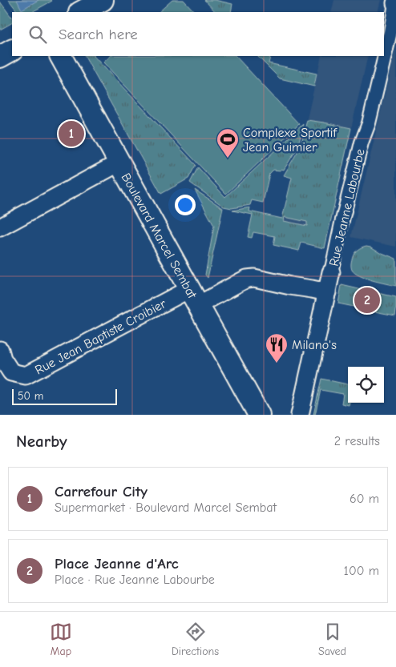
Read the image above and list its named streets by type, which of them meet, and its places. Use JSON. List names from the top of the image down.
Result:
{
  "streets": {
    "street": ["Rue Jeanne Labourbe", "Boulevard Marcel Sembat", "Rue Jean Baptiste Croibier"]
  },
  "crossings": [
    ["Boulevard Marcel Sembat", "Rue Jean Baptiste Croibier"]
  ],
  "places": {
    "sports": ["Complexe Sportif Jean Guimier"],
    "restaurant": ["Milano's"]
  },
  "scale_bar": "50 m",
  "page": {
    "search": "Search here",
    "pins": ["1", "2"],
    "scale": "50 m",
    "heading": ["Nearby", "2 results"],
    "list": [
      {
        "mark": "1",
        "name": "Carrefour City",
        "note": "Supermarket · Boulevard Marcel Sembat",
        "value": "60 m"
      },
      {
        "mark": "2",
        "name": "Place Jeanne d'Arc",
        "note": "Place · Rue Jeanne Labourbe",
        "value": "100 m"
      }
    ],
    "nav": ["Map", "Directions", "Saved"]
  }
}
